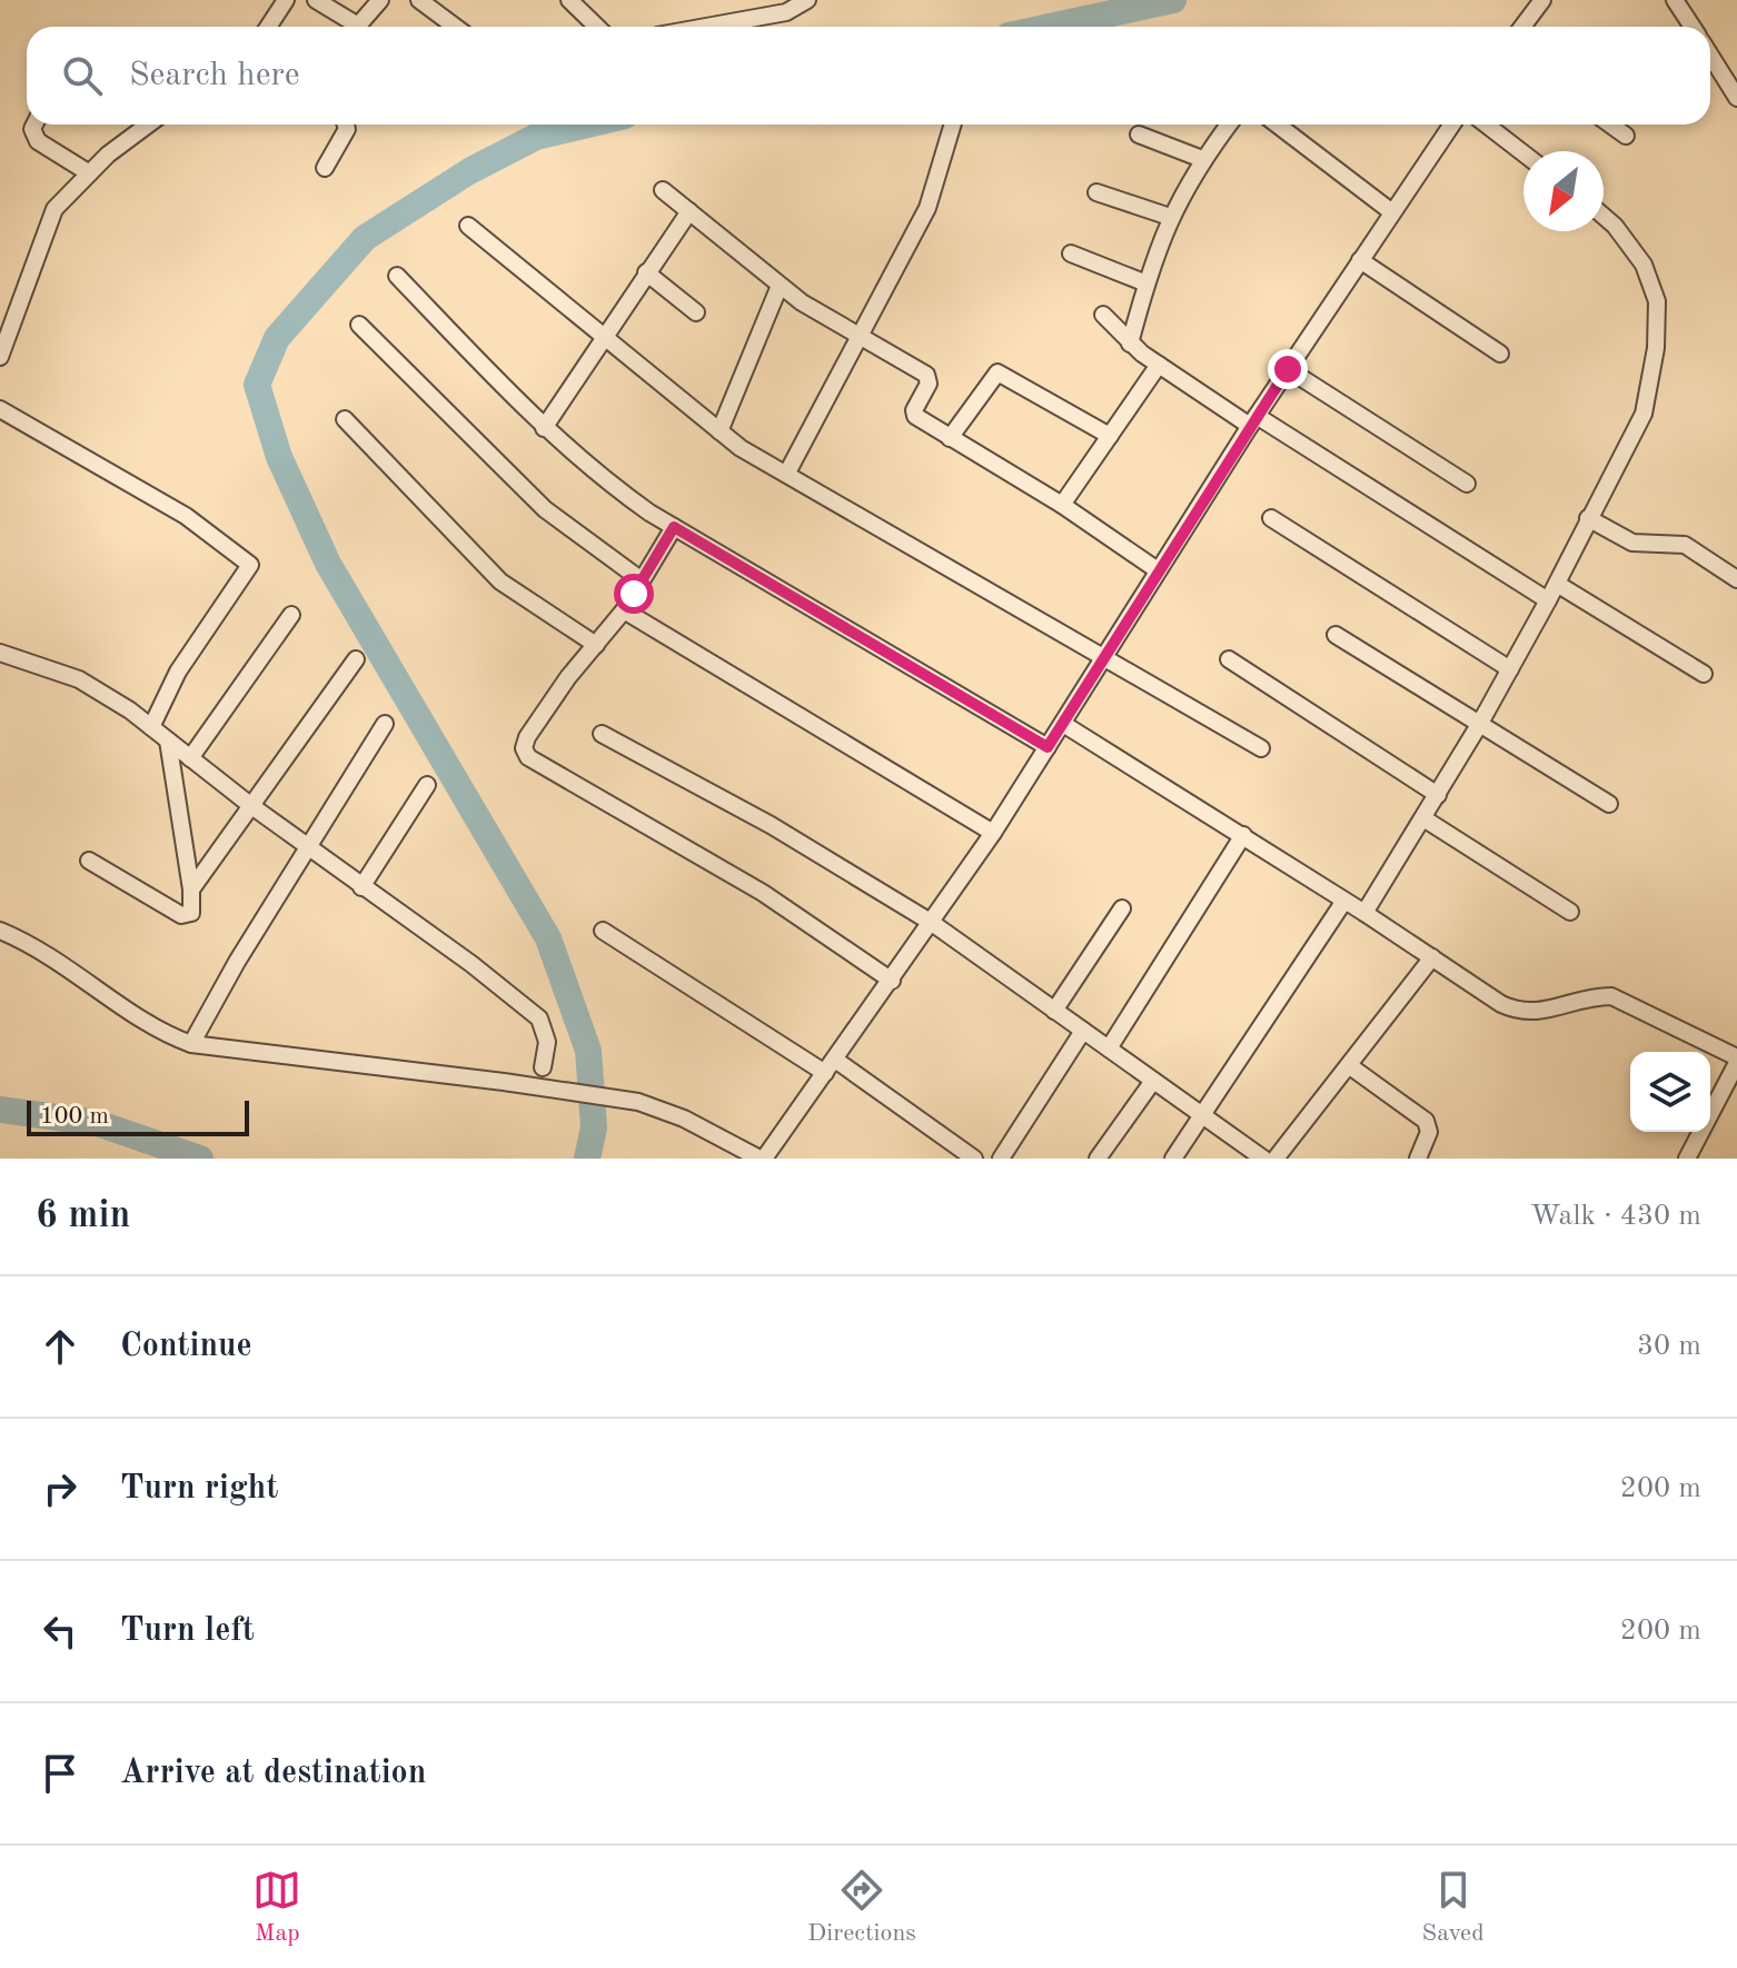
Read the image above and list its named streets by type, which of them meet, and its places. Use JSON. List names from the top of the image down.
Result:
{
  "scale_bar": "100 m",
  "north": "bottom left",
  "page": {
    "search": "Search here",
    "scale": "100 m",
    "heading": ["6 min", "Walk · 430 m"],
    "list": [
      ["Continue", "30 m"],
      ["Turn right", "200 m"],
      ["Turn left", "200 m"],
      "Arrive at destination"
    ],
    "nav": ["Map", "Directions", "Saved"]
  }
}
